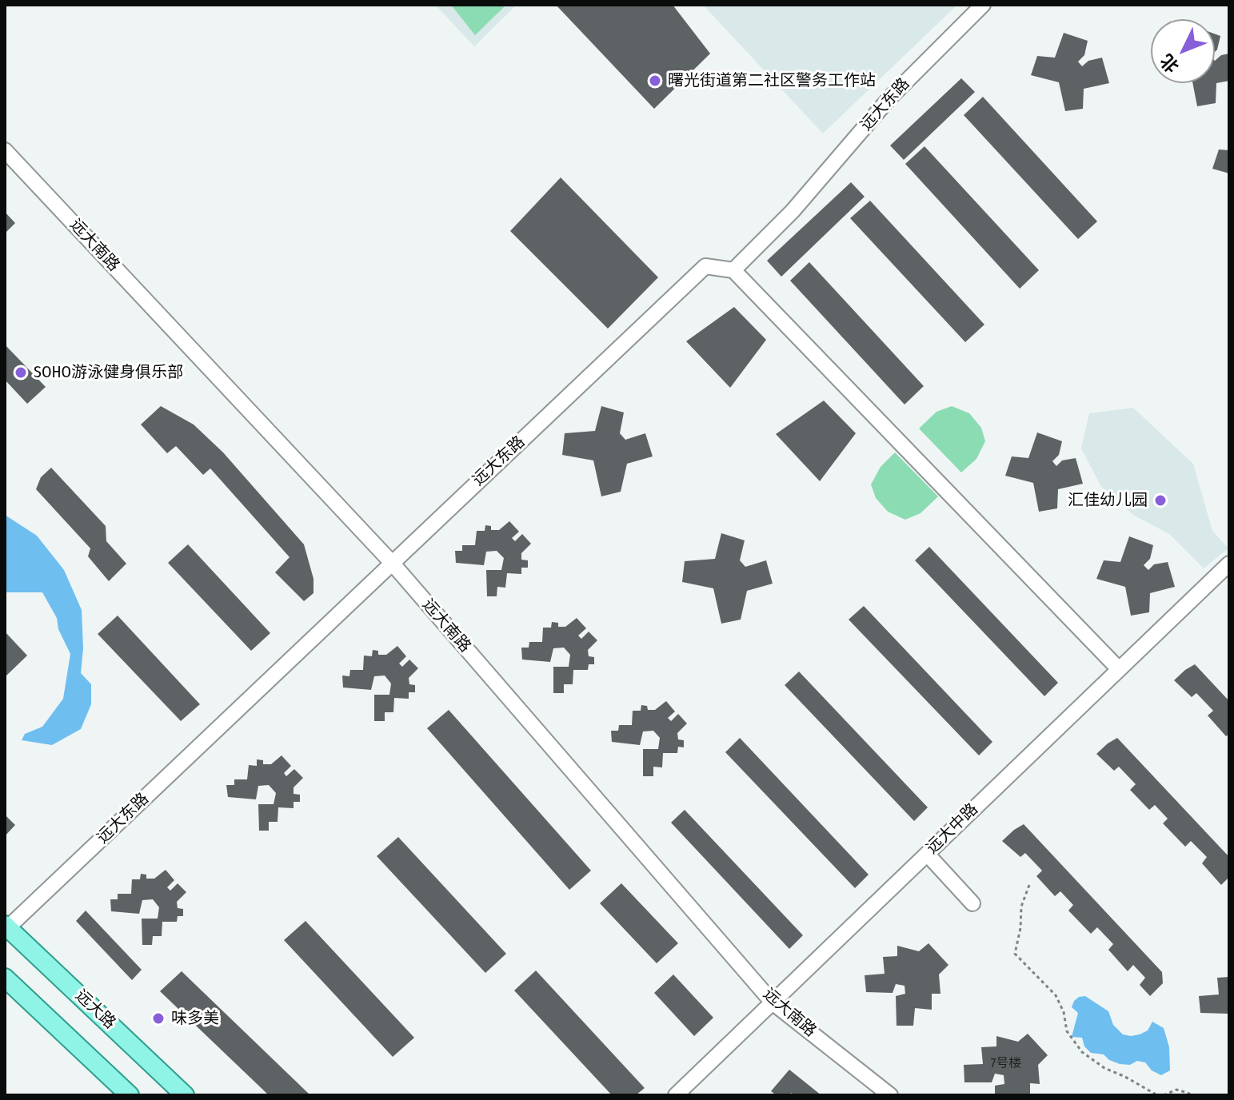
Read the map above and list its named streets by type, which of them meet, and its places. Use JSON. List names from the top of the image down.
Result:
{
  "streets": {
    "main road": ["远大路"],
    "street": ["远大东路", "远大南路", "远大中路"]
  },
  "crossings": [
    ["远大东路", "远大南路"],
    ["远大东路", "远大路"],
    ["远大南路", "远大中路"]
  ],
  "places": [
    "曙光街道第二社区警务工作站",
    "SOHO游泳健身俱乐部",
    "汇佳幼儿园",
    "味多美"
  ],
  "house_numbers": ["7号楼"],
  "north": "bottom left"
}
